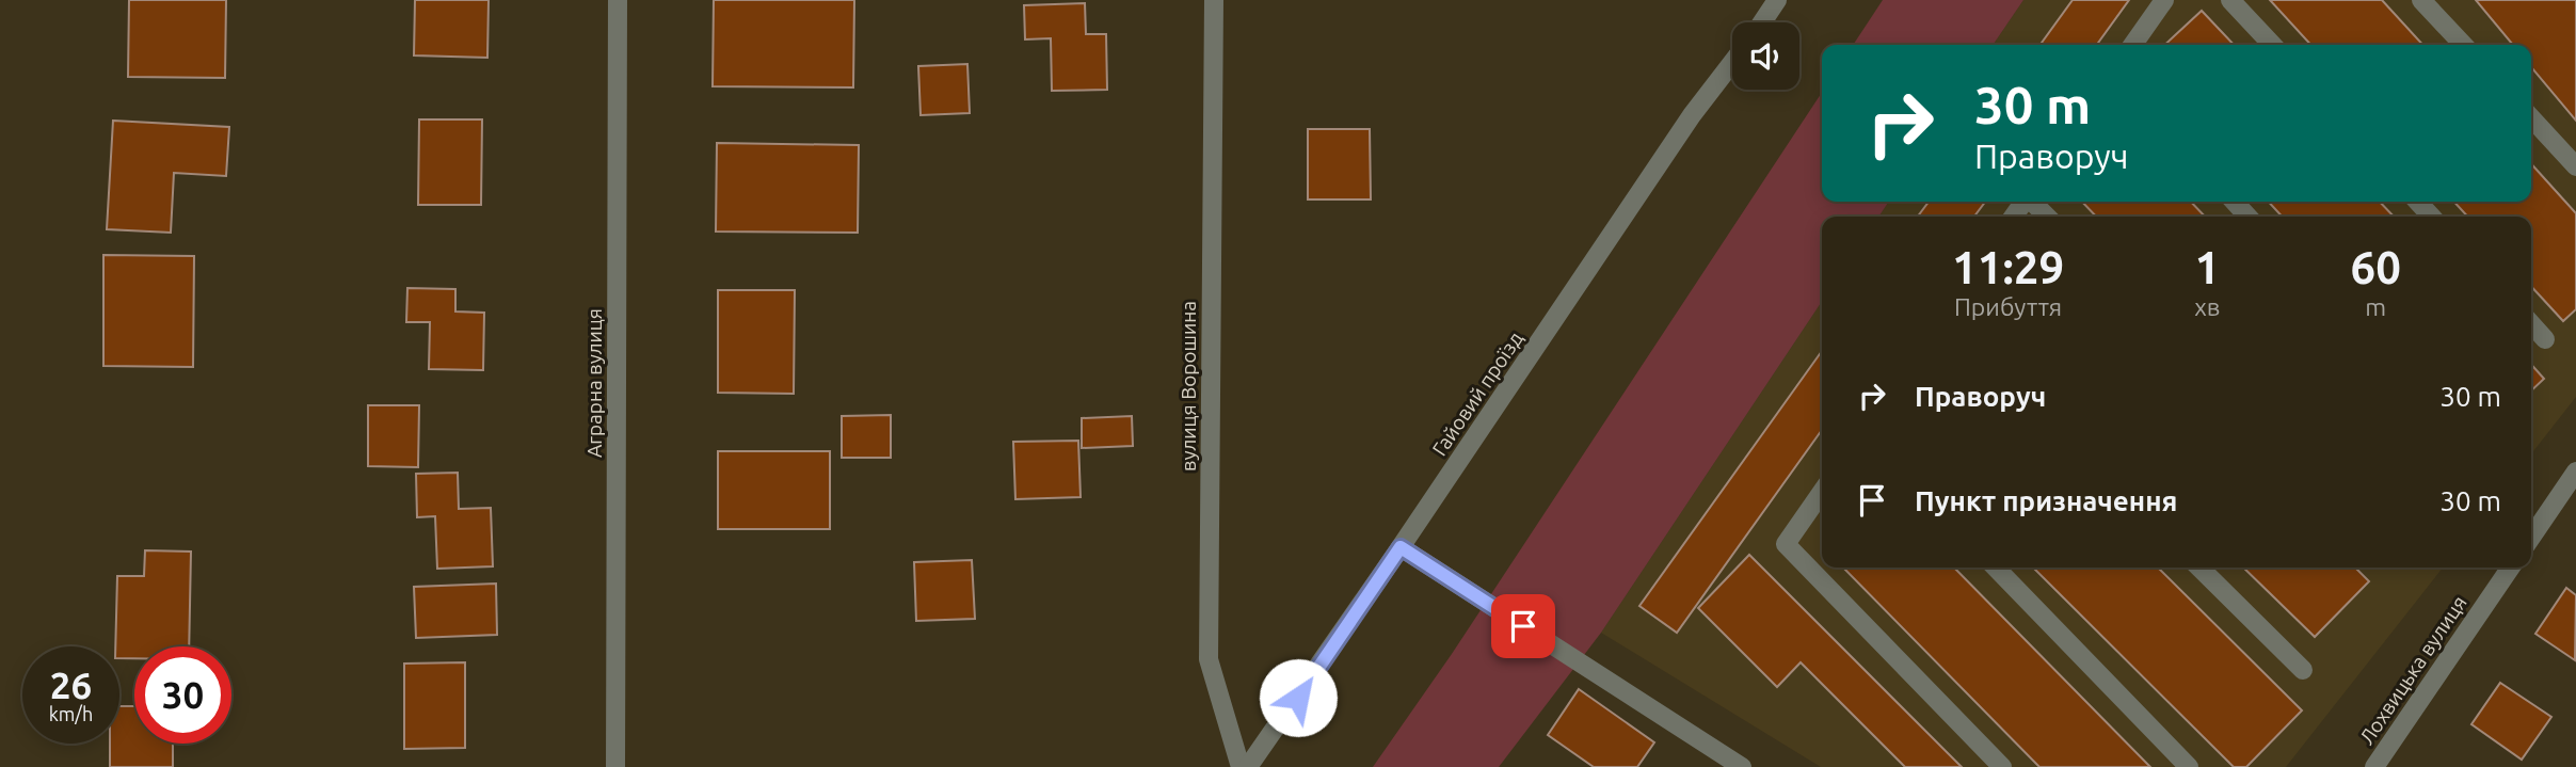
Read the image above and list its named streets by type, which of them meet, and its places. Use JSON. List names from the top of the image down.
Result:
{
  "streets": {
    "street": [
      "Аграрна вулиця",
      "вулиця Ворошина",
      "Гайовий проїзд",
      "Лохвицька вулиця"
    ]
  },
  "page": {
    "turn": ["30 m", "Праворуч"],
    "eta": [
      "11:29",
      "Прибуття",
      "1",
      "хв",
      "60",
      "m"
    ],
    "list": [
      {
        "name": "Праворуч",
        "value": "30 m"
      },
      {
        "name": "Пункт призначення",
        "value": "30 m"
      }
    ],
    "speed": "26 km/h",
    "limit": "30"
  }
}
